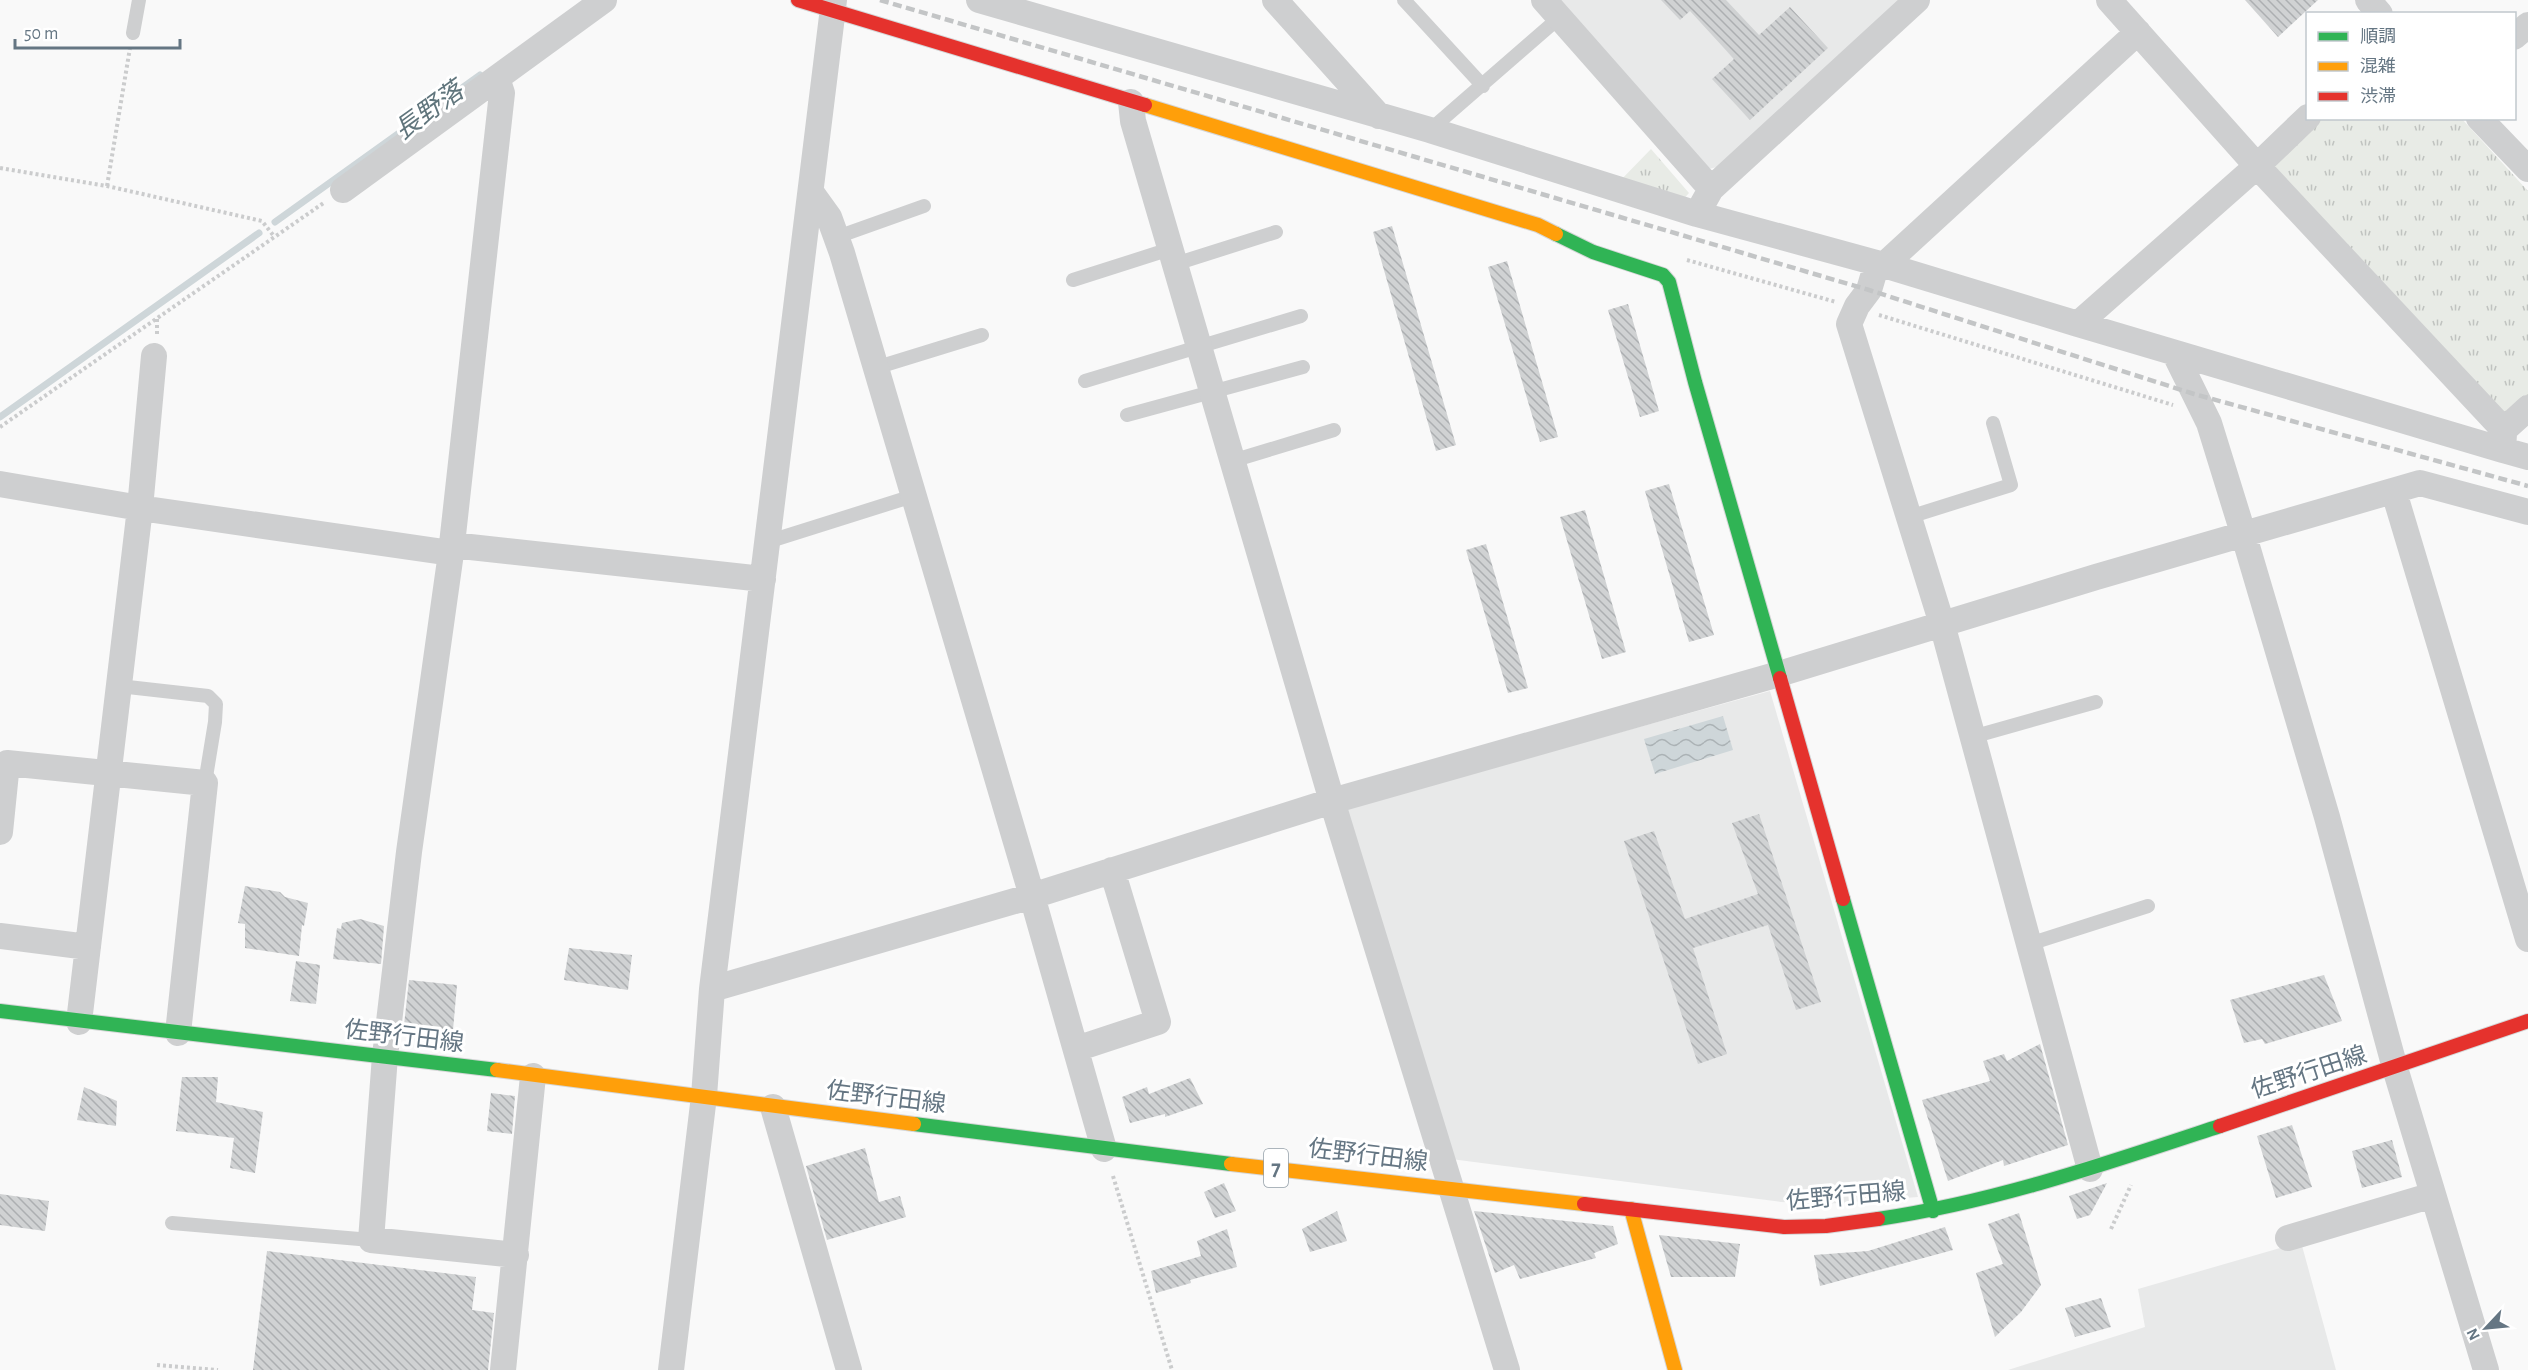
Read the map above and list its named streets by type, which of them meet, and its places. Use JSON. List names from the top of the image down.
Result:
{
  "streets": {
    "main road": ["佐野行田線", "7"]
  },
  "water": ["長野落"],
  "legend": ["順調", "混雑", "渋滞"],
  "scale_bar": "50 m",
  "north": "bottom left"
}
